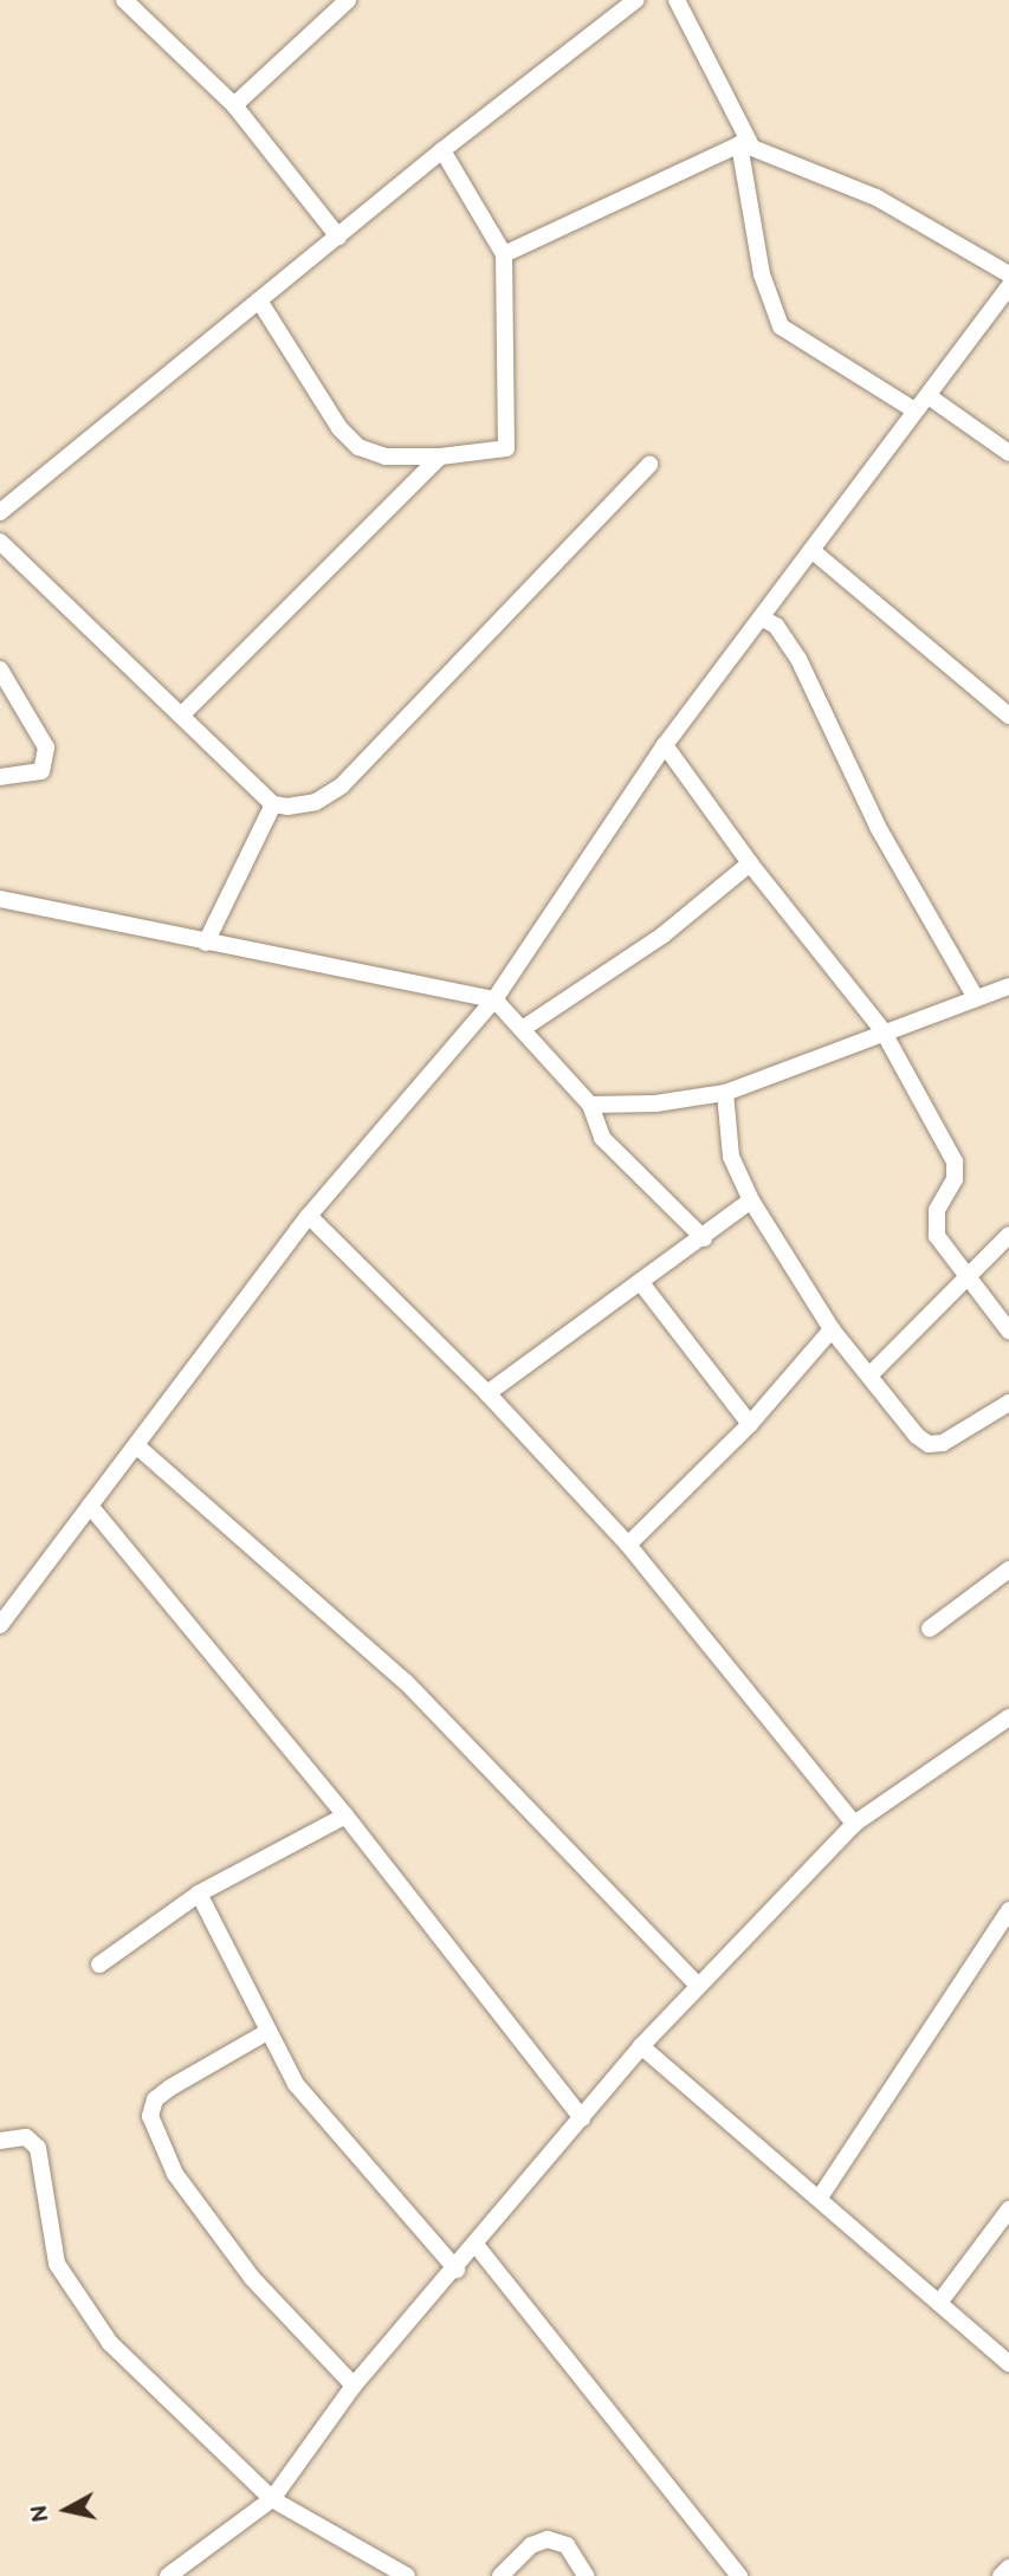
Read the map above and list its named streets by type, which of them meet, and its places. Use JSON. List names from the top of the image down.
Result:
{
  "north": "left"
}
